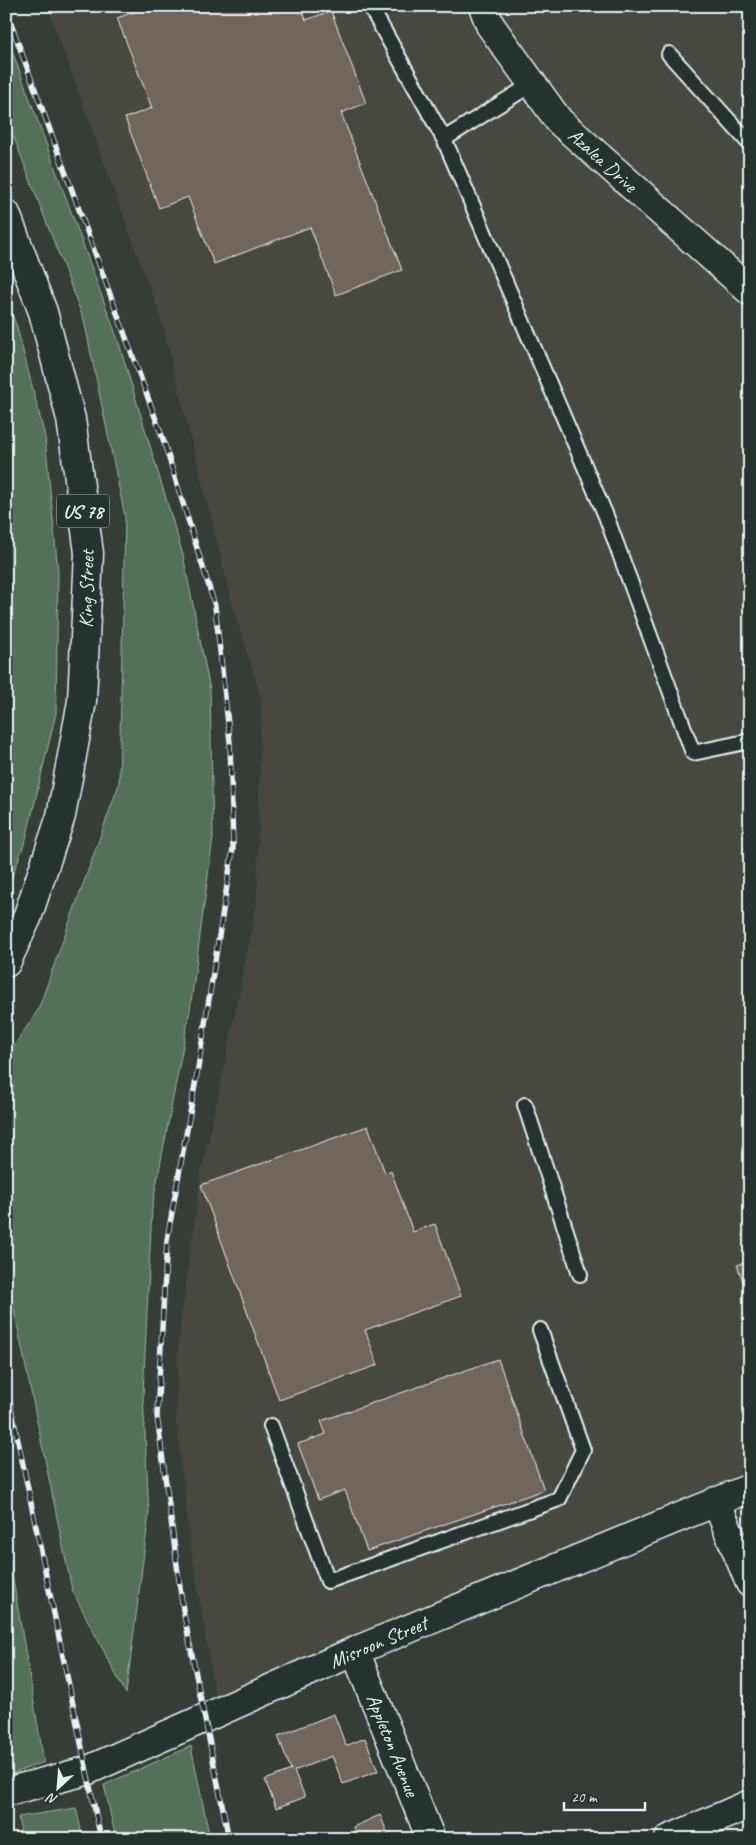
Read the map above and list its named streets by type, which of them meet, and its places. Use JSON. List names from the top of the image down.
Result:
{
  "streets": {
    "street": [
      "Azalea Drive",
      "US 78",
      "King Street",
      "Misroon Street",
      "Appleton Avenue"
    ]
  },
  "crossings": [
    ["Misroon Street", "Appleton Avenue"]
  ],
  "scale_bar": "20 m",
  "north": "bottom left"
}
